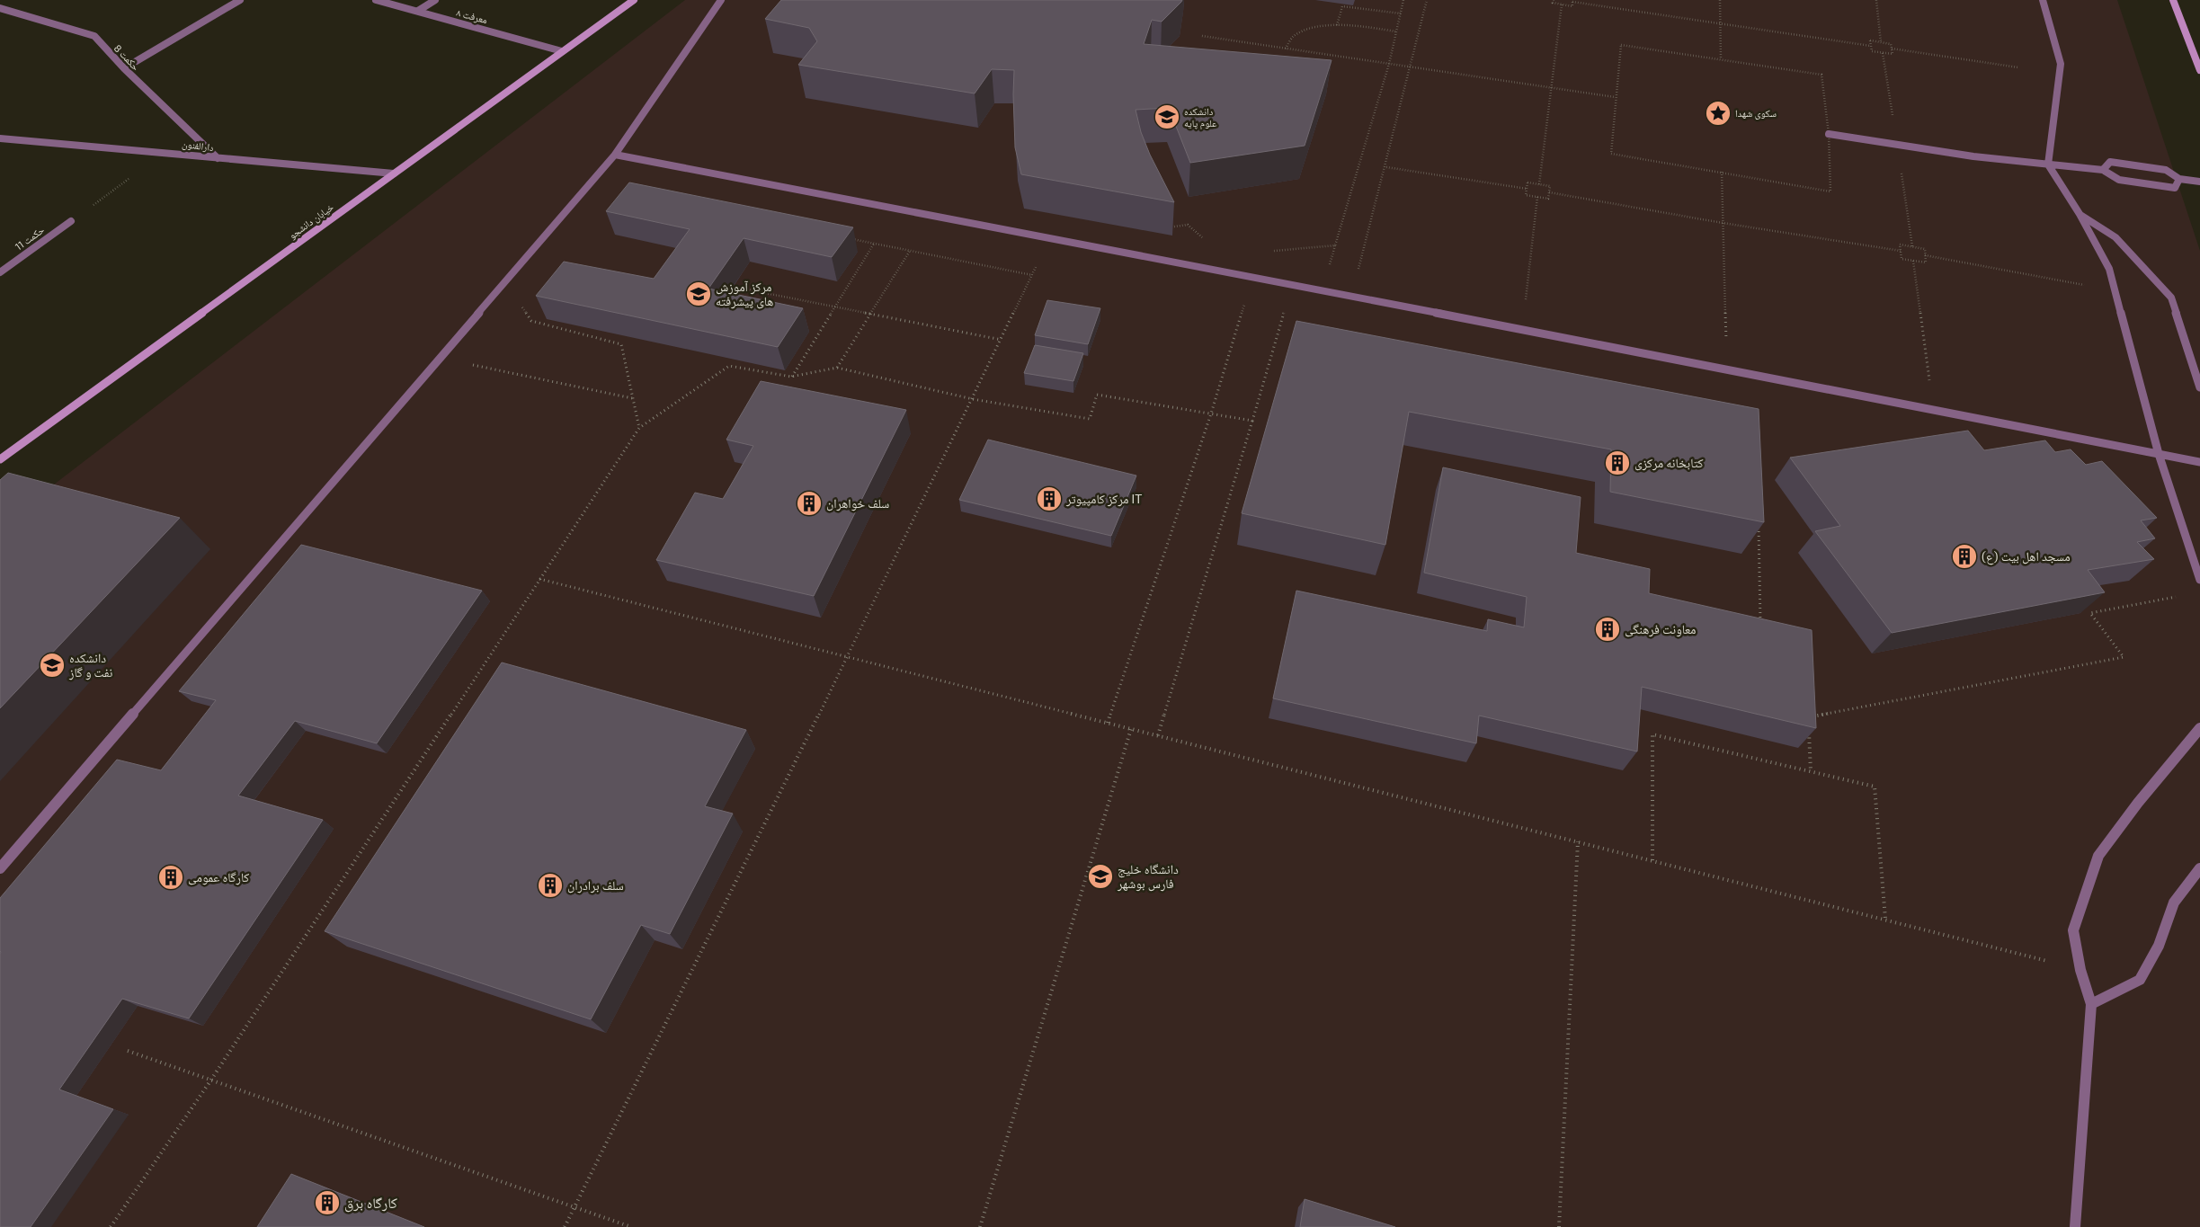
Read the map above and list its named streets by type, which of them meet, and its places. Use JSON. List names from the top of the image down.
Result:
{
  "streets": {
    "street": [
      "معرفت ۸",
      "حکمت 8",
      "دارالفنون",
      "خیابان دانشجو",
      "حکمت 11"
    ]
  },
  "crossings": [
    ["معرفت ۸", "خیابان دانشجو"],
    ["حکمت 8", "دارالفنون"],
    ["دارالفنون", "خیابان دانشجو"]
  ],
  "places": {
    "place": ["سکوی شهدا"],
    "school or university": [
      "دانشکده علوم پایه",
      "مرکز آموزش های پیشرفته",
      "دانشکده نفت و گاز",
      "دانشگاه خلیج فارس بوشهر"
    ],
    "building": [
      "کتابخانه مرکزی",
      "مرکز کامپیوتر IT",
      "سلف خواهران",
      "مسجد اهل بیت (ع)",
      "معاونت فرهنگی",
      "کارگاه عمومی",
      "سلف برادران",
      "کارگاه برق"
    ]
  }
}
